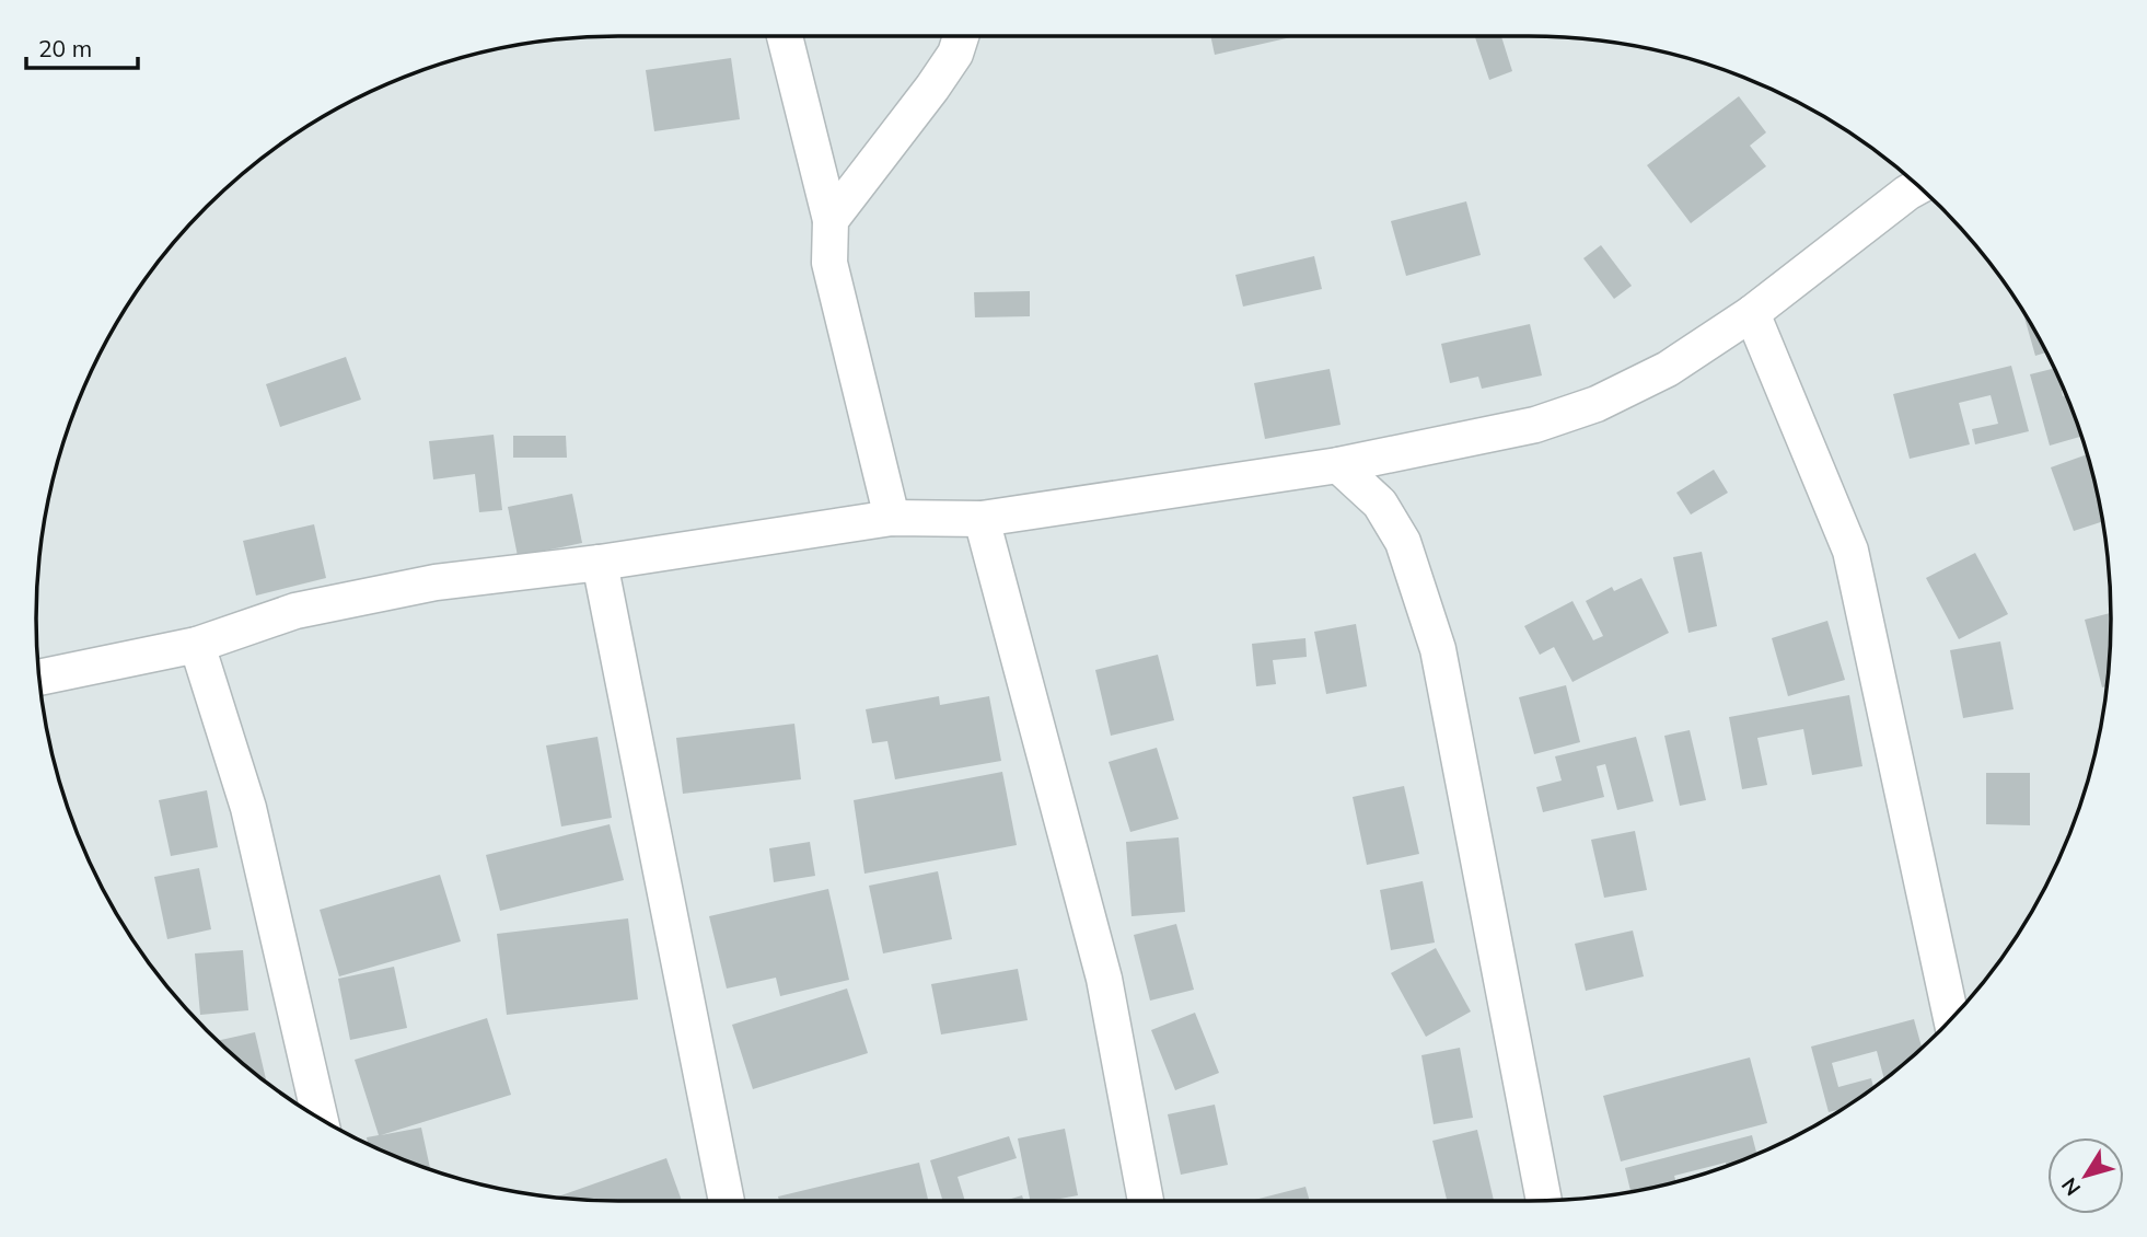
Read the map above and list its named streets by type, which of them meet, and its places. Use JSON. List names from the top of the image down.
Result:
{
  "scale_bar": "20 m",
  "north": "bottom left"
}
